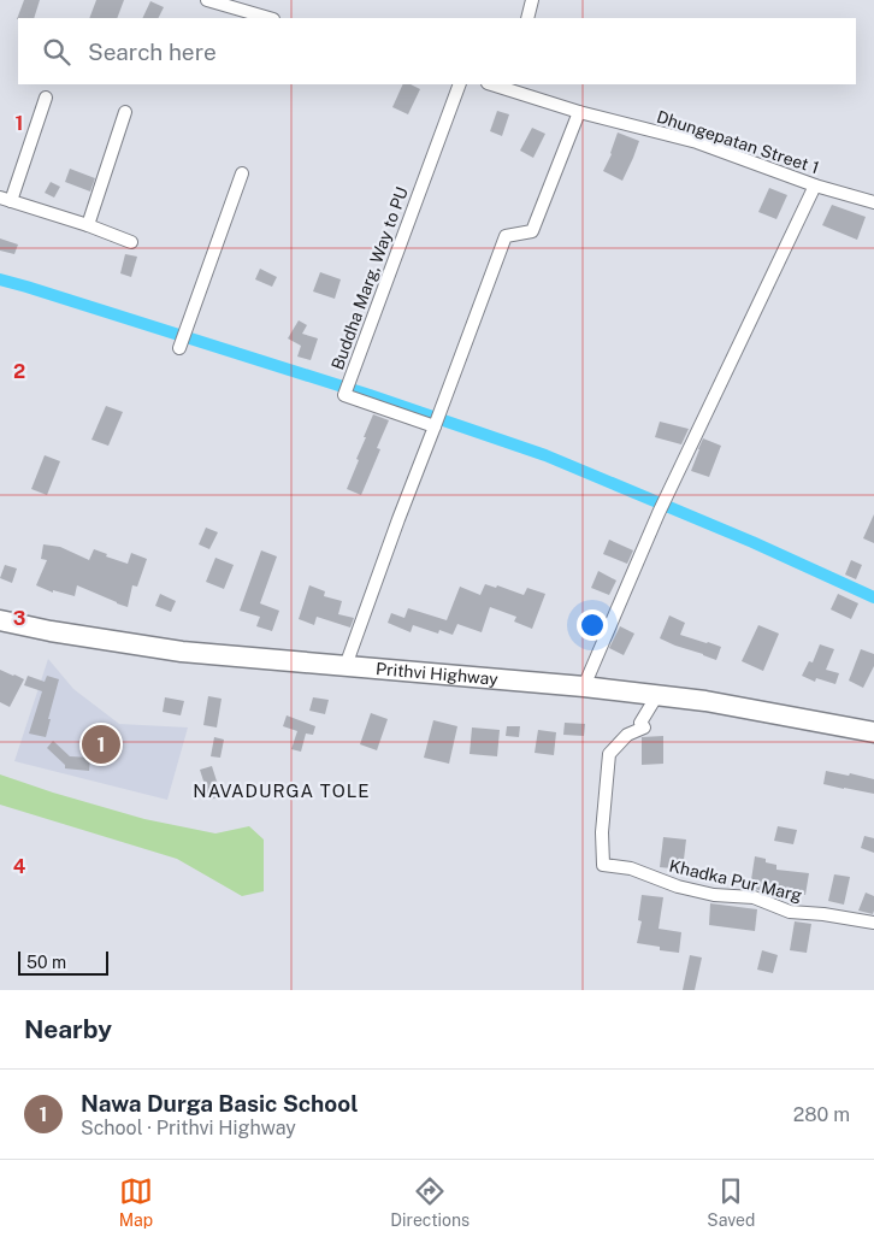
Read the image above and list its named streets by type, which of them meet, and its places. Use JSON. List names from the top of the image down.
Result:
{
  "streets": {
    "highway": ["Prithvi Highway"],
    "street": ["Dhungepatan Street 1", "Buddha Marg, Way to PU", "Khadka Pur Marg"]
  },
  "crossings": [
    ["Prithvi Highway", "Khadka Pur Marg"]
  ],
  "districts": ["NAVADURGA TOLE"],
  "scale_bar": "50 m",
  "page": {
    "search": "Search here",
    "pins": "1",
    "scale": "50 m",
    "heading": "Nearby",
    "list": [
      {
        "mark": "1",
        "name": "Nawa Durga Basic School",
        "note": "School · Prithvi Highway",
        "value": "280 m"
      }
    ],
    "nav": ["Map", "Directions", "Saved"]
  },
  "grid": {
    "rows": [
      "1",
      "2",
      "3",
      "4"
    ]
  }
}
